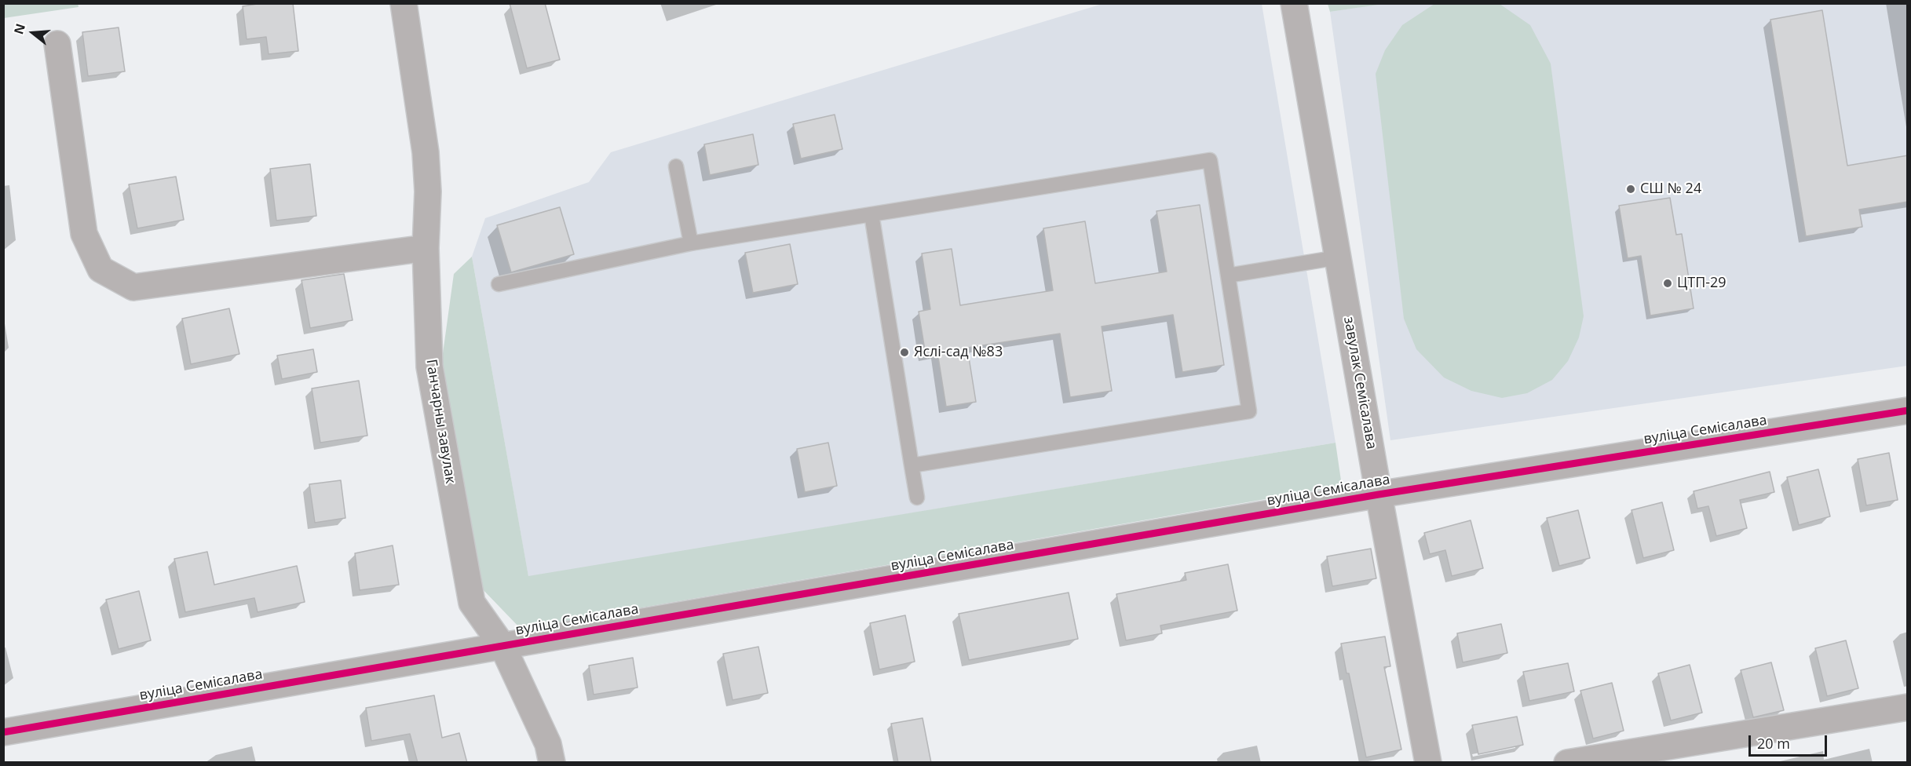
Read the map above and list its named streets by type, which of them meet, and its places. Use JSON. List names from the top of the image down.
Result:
{
  "streets": {
    "street": ["завулак Семісалава", "Ганчарны завулак", "вуліца Семісалава"]
  },
  "crossings": [
    ["завулак Семісалава", "вуліца Семісалава"],
    ["Ганчарны завулак", "вуліца Семісалава"]
  ],
  "places": ["СШ № 24", "ЦТП-29", "Яслі-сад №83"],
  "scale_bar": "20 m",
  "north": "left"
}
